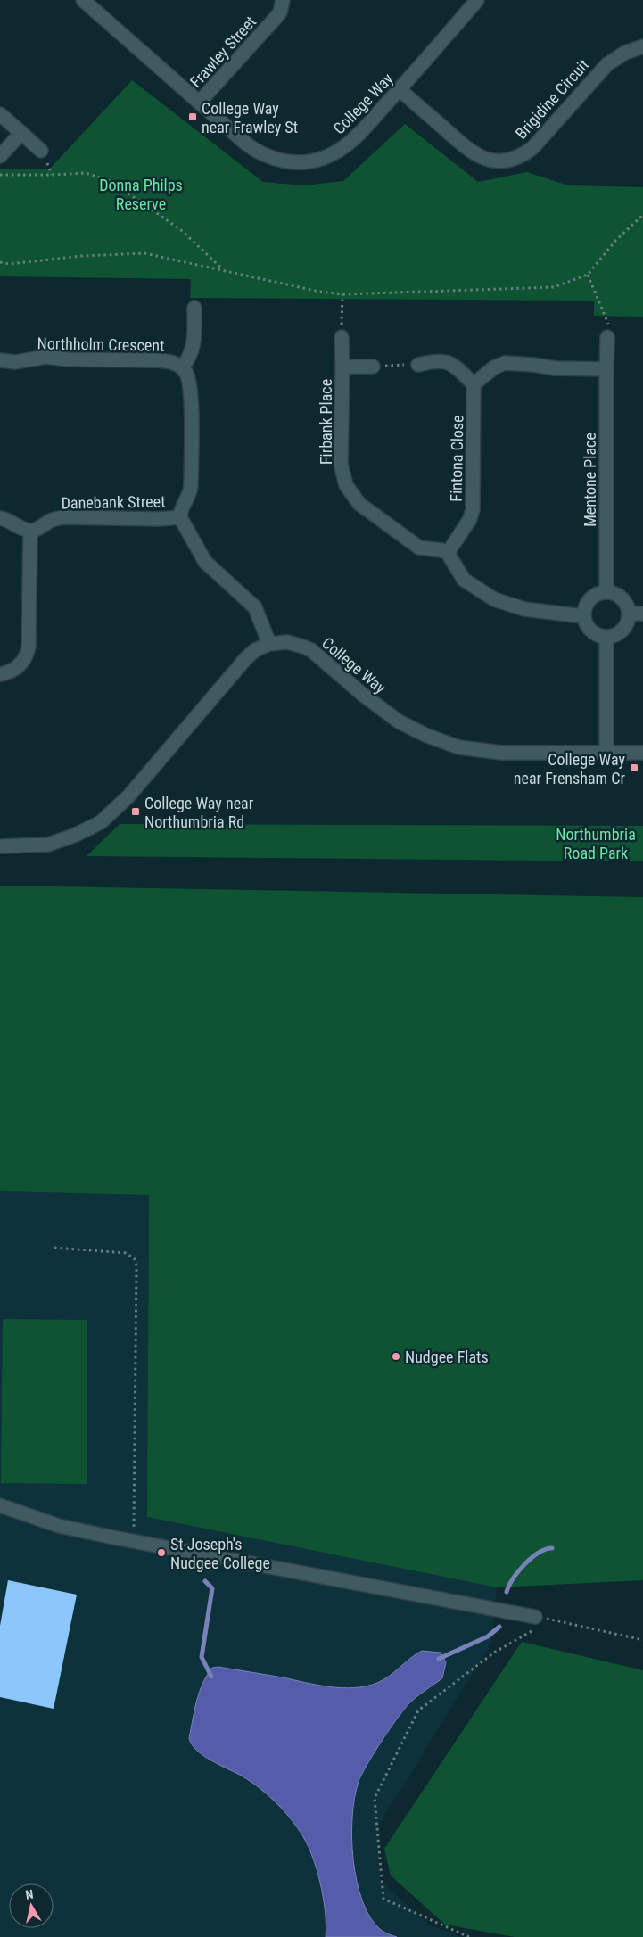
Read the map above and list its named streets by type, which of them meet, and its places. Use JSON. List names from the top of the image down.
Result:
{
  "streets": {
    "street": [
      "Frawley Street",
      "Brigidine Circuit",
      "College Way",
      "Northholm Crescent",
      "Firbank Place",
      "Fintona Close",
      "Mentone Place",
      "Danebank Street"
    ]
  },
  "crossings": [
    ["Frawley Street", "College Way"],
    ["Brigidine Circuit", "College Way"],
    ["Northholm Crescent", "Danebank Street"],
    ["Firbank Place", "Fintona Close"]
  ],
  "parks": ["Donna Philps Reserve", "Northumbria Road Park"],
  "places": {
    "transit": ["College Way near Frawley St", "College Way near Frensham Cr", "College Way near Northumbria Rd"],
    "other": ["Nudgee Flats", "St Joseph's Nudgee College"]
  },
  "north": "top"
}
